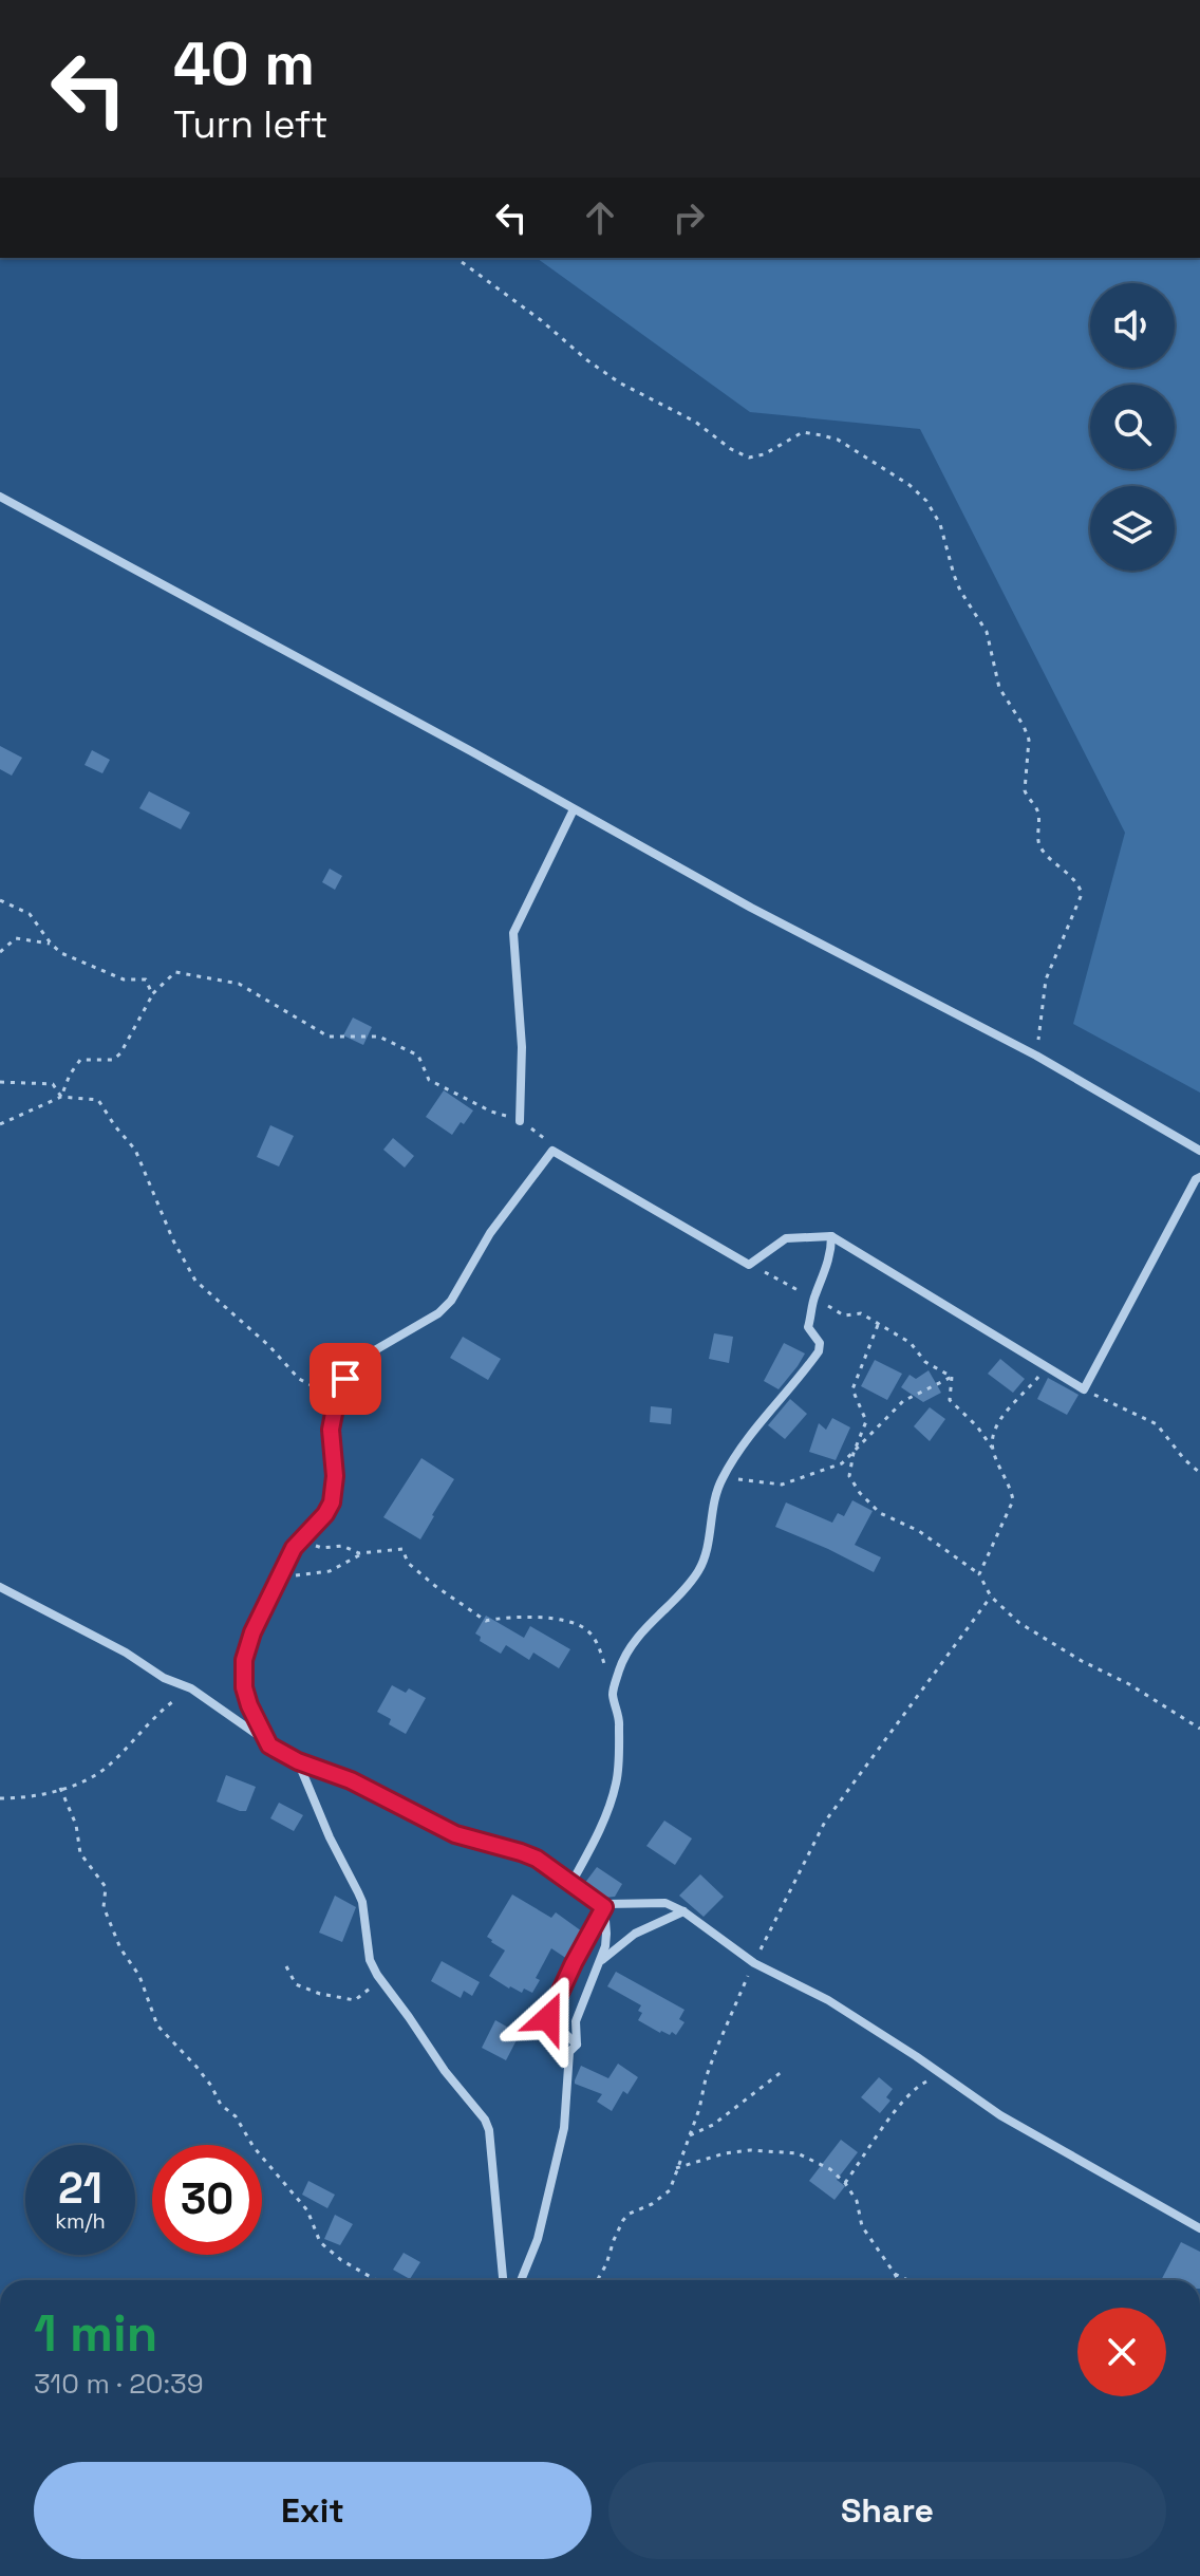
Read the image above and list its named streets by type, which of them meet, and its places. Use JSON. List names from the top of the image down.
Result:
{
  "page": {
    "turn": ["40 m", "Turn left"],
    "speed": "21 km/h",
    "limit": "30",
    "heading": ["1 min", "310 m · 20:39"],
    "buttons": ["Exit", "Share"]
  }
}
